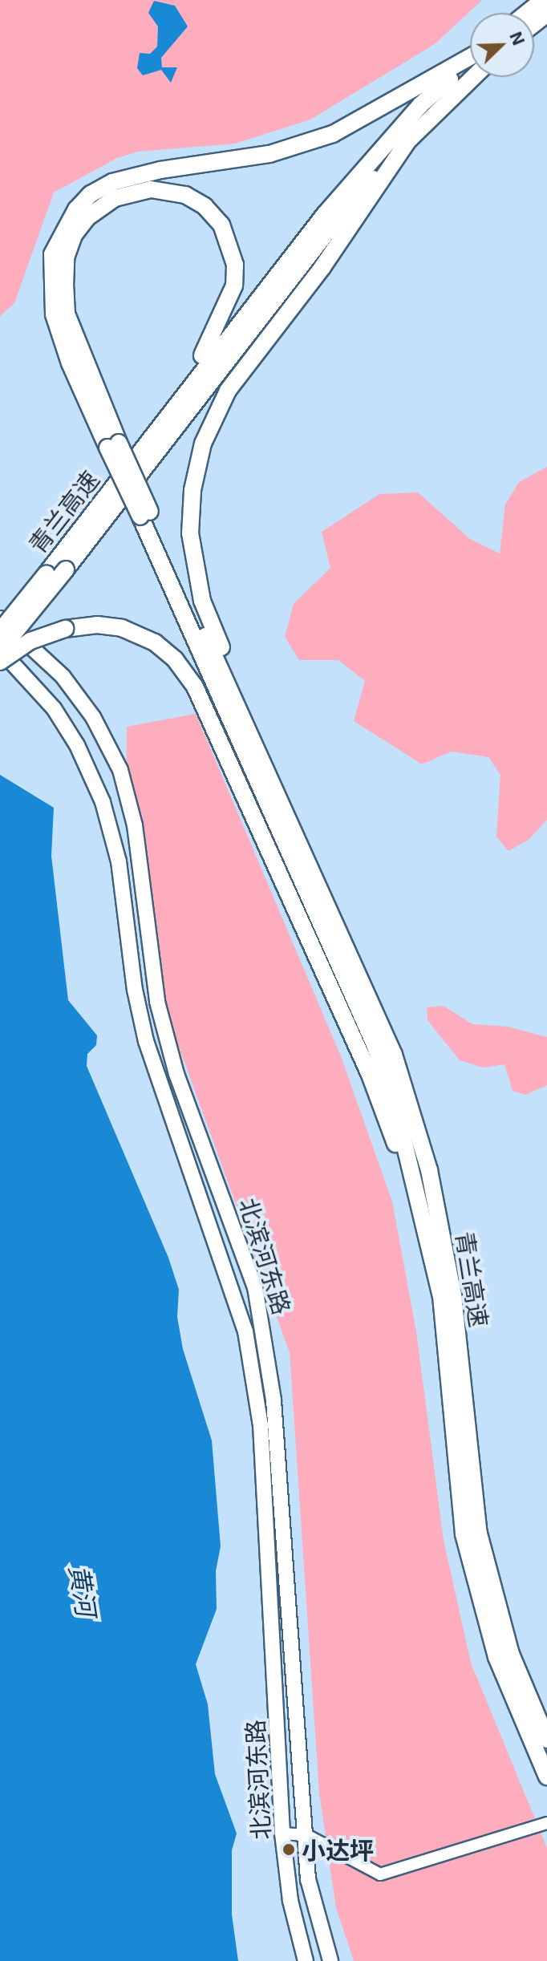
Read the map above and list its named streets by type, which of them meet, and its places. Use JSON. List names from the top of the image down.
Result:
{
  "streets": {
    "highway": ["青兰高速"],
    "main road": ["北滨河东路"]
  },
  "water": ["黄河"],
  "places": ["小达坪"],
  "north": "top right"
}
